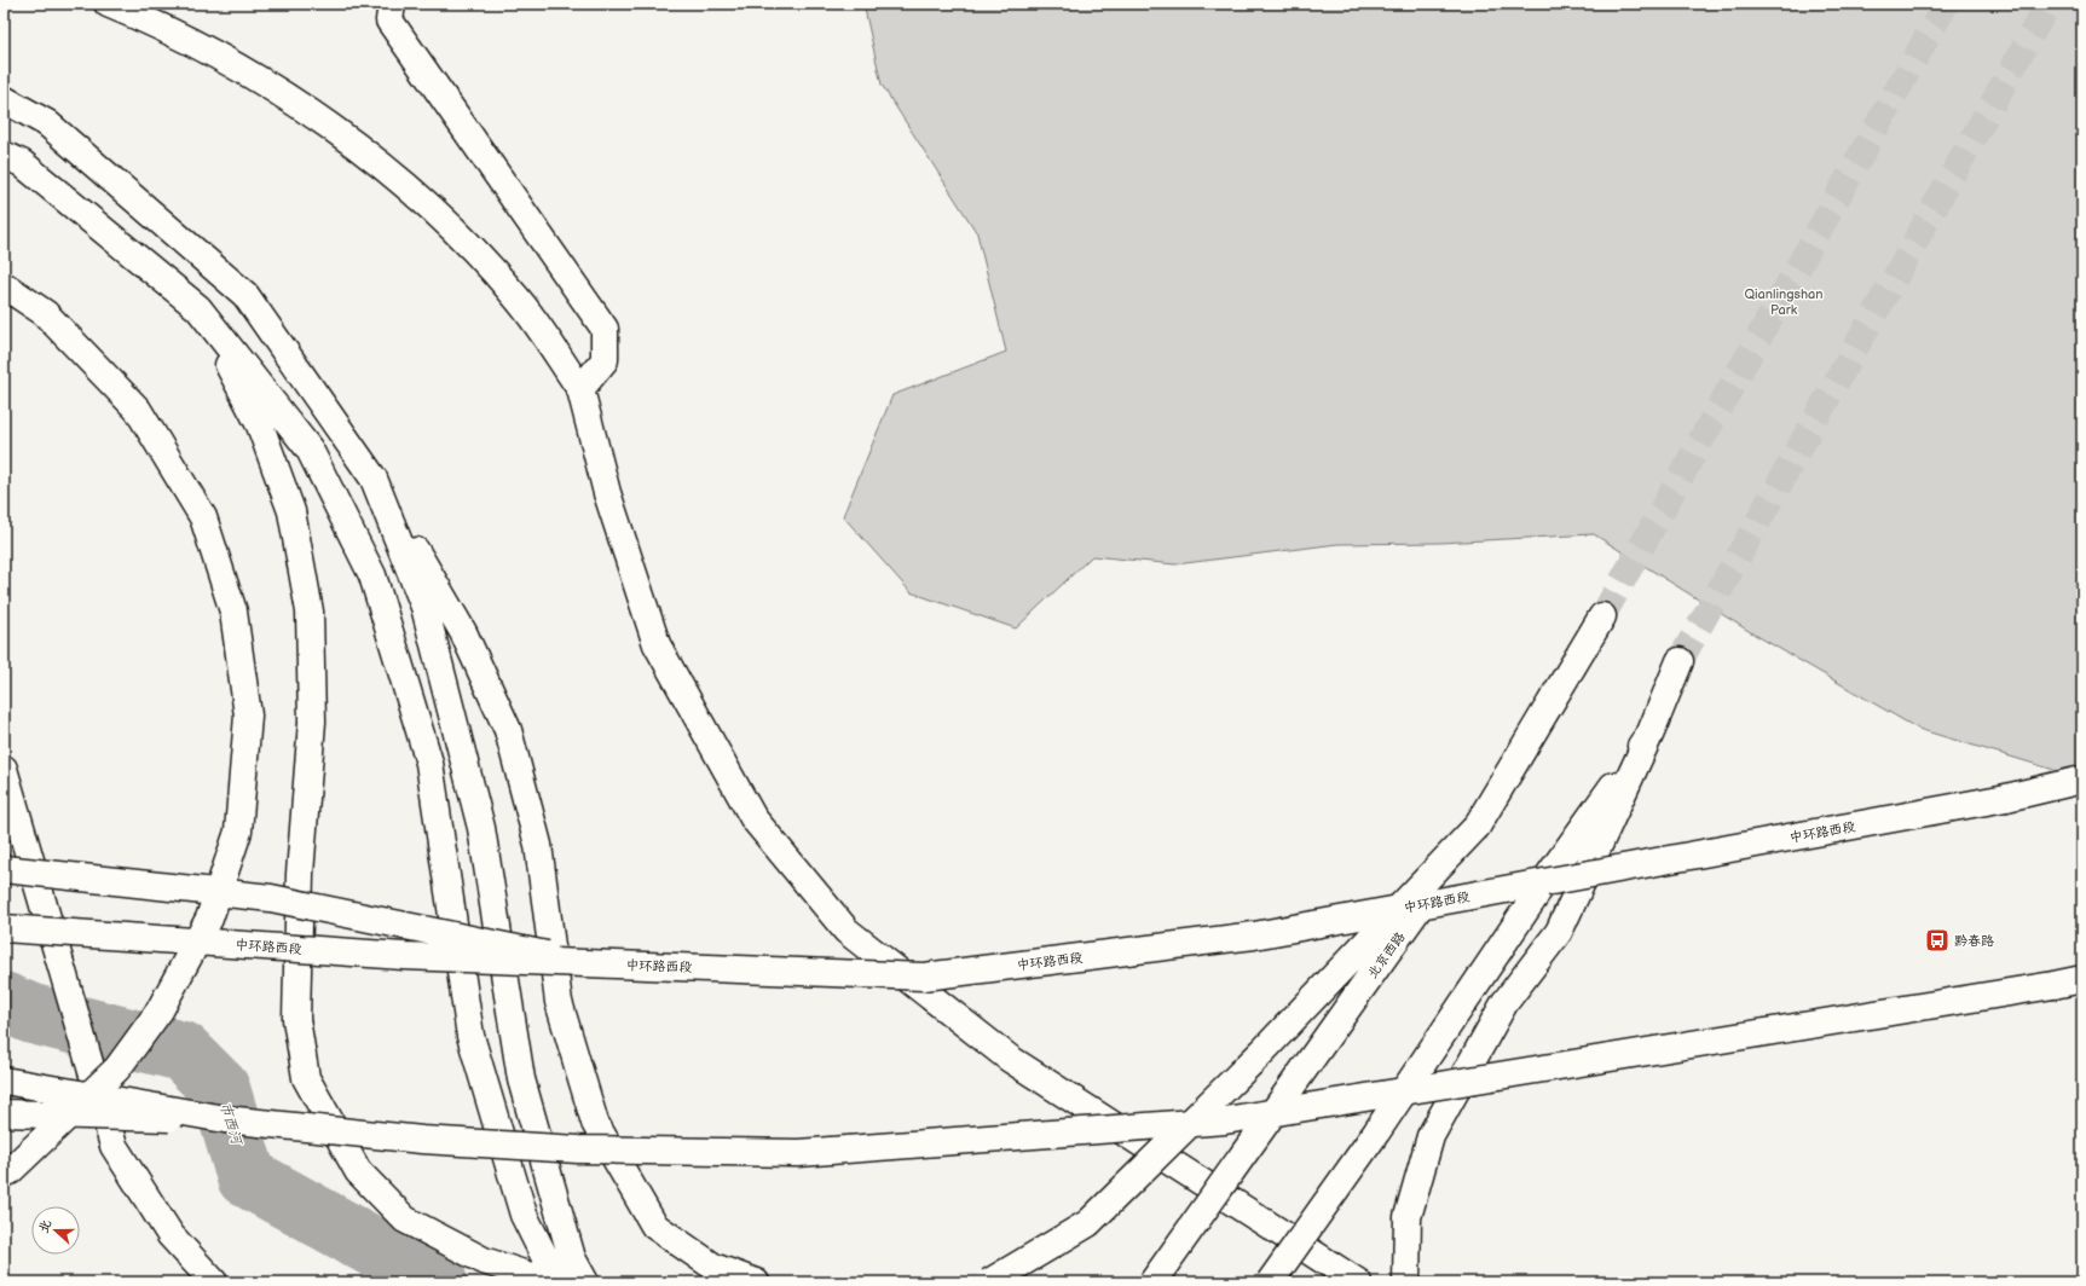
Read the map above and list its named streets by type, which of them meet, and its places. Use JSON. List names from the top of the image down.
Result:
{
  "streets": {
    "main road": ["中环路西段", "北京西路"]
  },
  "water": ["市西河"],
  "parks": ["Qianlingshan Park"],
  "places": {
    "bus stop": ["黔春路"]
  },
  "north": "left"
}
